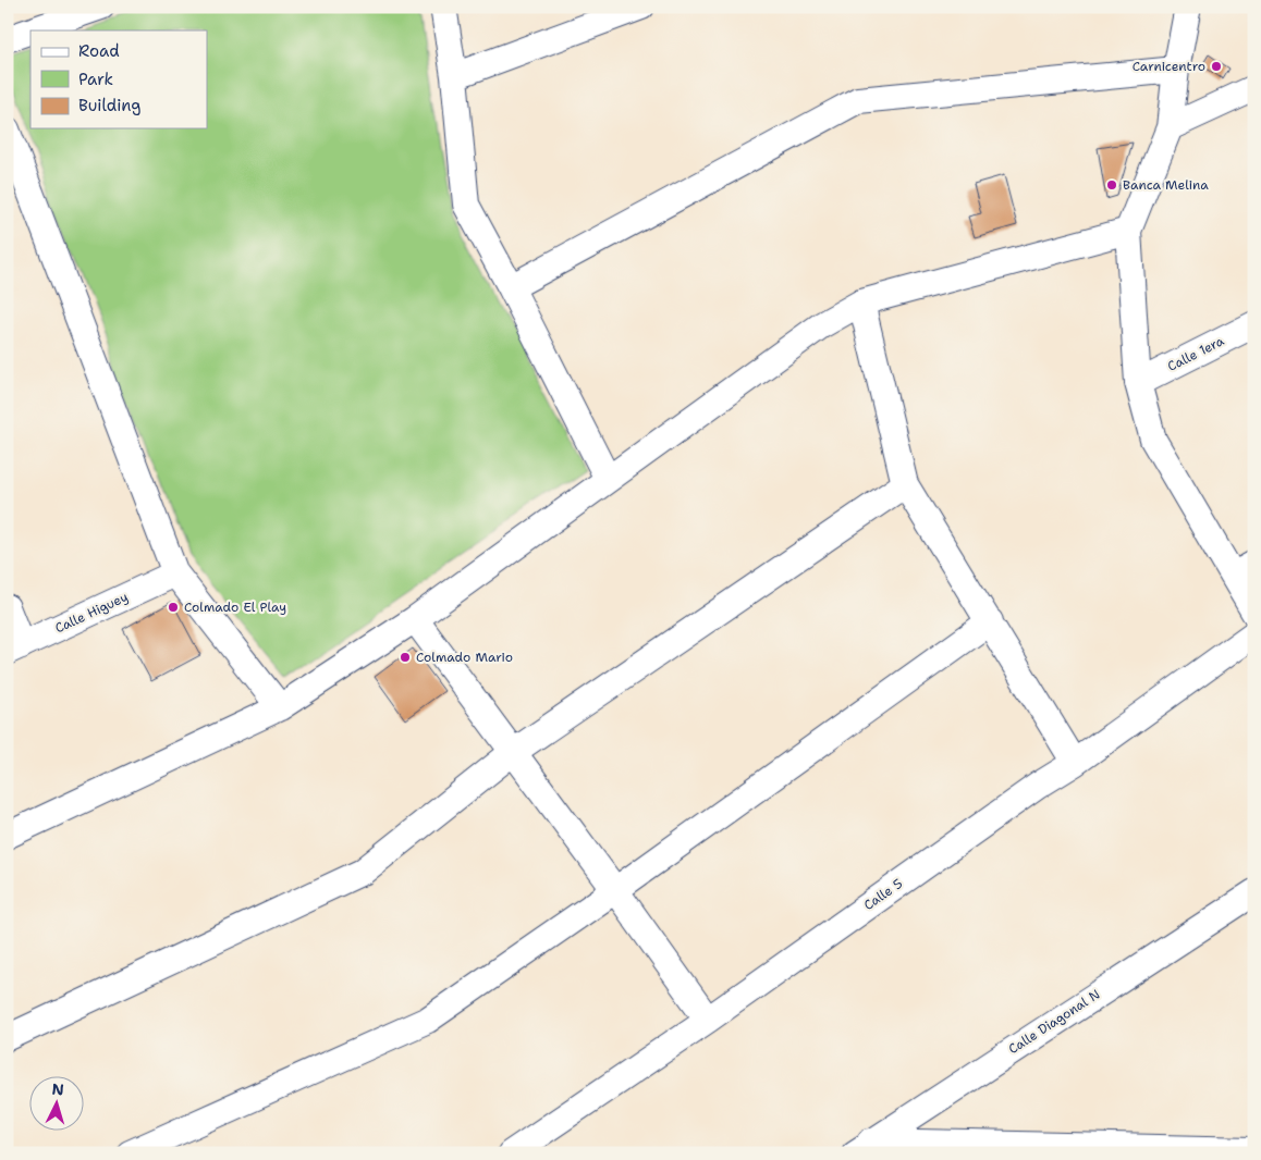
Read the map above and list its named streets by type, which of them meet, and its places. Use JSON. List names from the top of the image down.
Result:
{
  "streets": {
    "street": [
      "Calle 1era",
      "Calle Higuey",
      "Calle 5",
      "Calle Diagonal N"
    ]
  },
  "places": [
    "Carnicentro",
    "Banca Melina",
    "Colmado El Play",
    "Colmado Mario"
  ],
  "legend": ["Road", "Park", "Building"],
  "north": "top"
}
